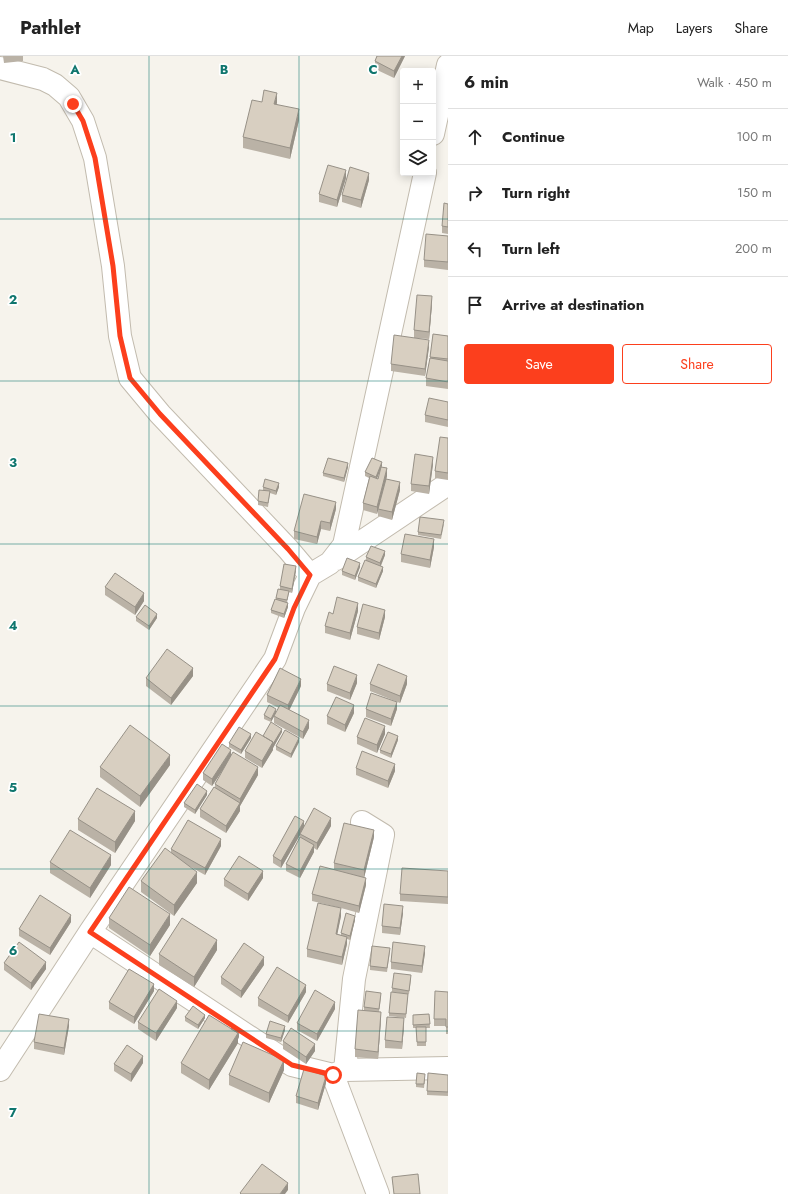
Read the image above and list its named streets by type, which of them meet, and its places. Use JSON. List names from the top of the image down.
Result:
{
  "page": {
    "header": "Pathlet",
    "nav": ["Map", "Layers", "Share"],
    "heading": ["6 min", "Walk · 450 m"],
    "map_buttons": ["+", "−"],
    "list": [
      ["Continue", "100 m"],
      ["Turn right", "150 m"],
      ["Turn left", "200 m"],
      "Arrive at destination"
    ],
    "buttons": ["Save", "Share"]
  },
  "grid": {
    "columns": ["A", "B", "C"],
    "rows": [
      "1",
      "2",
      "3",
      "4",
      "5",
      "6",
      "7"
    ]
  }
}
